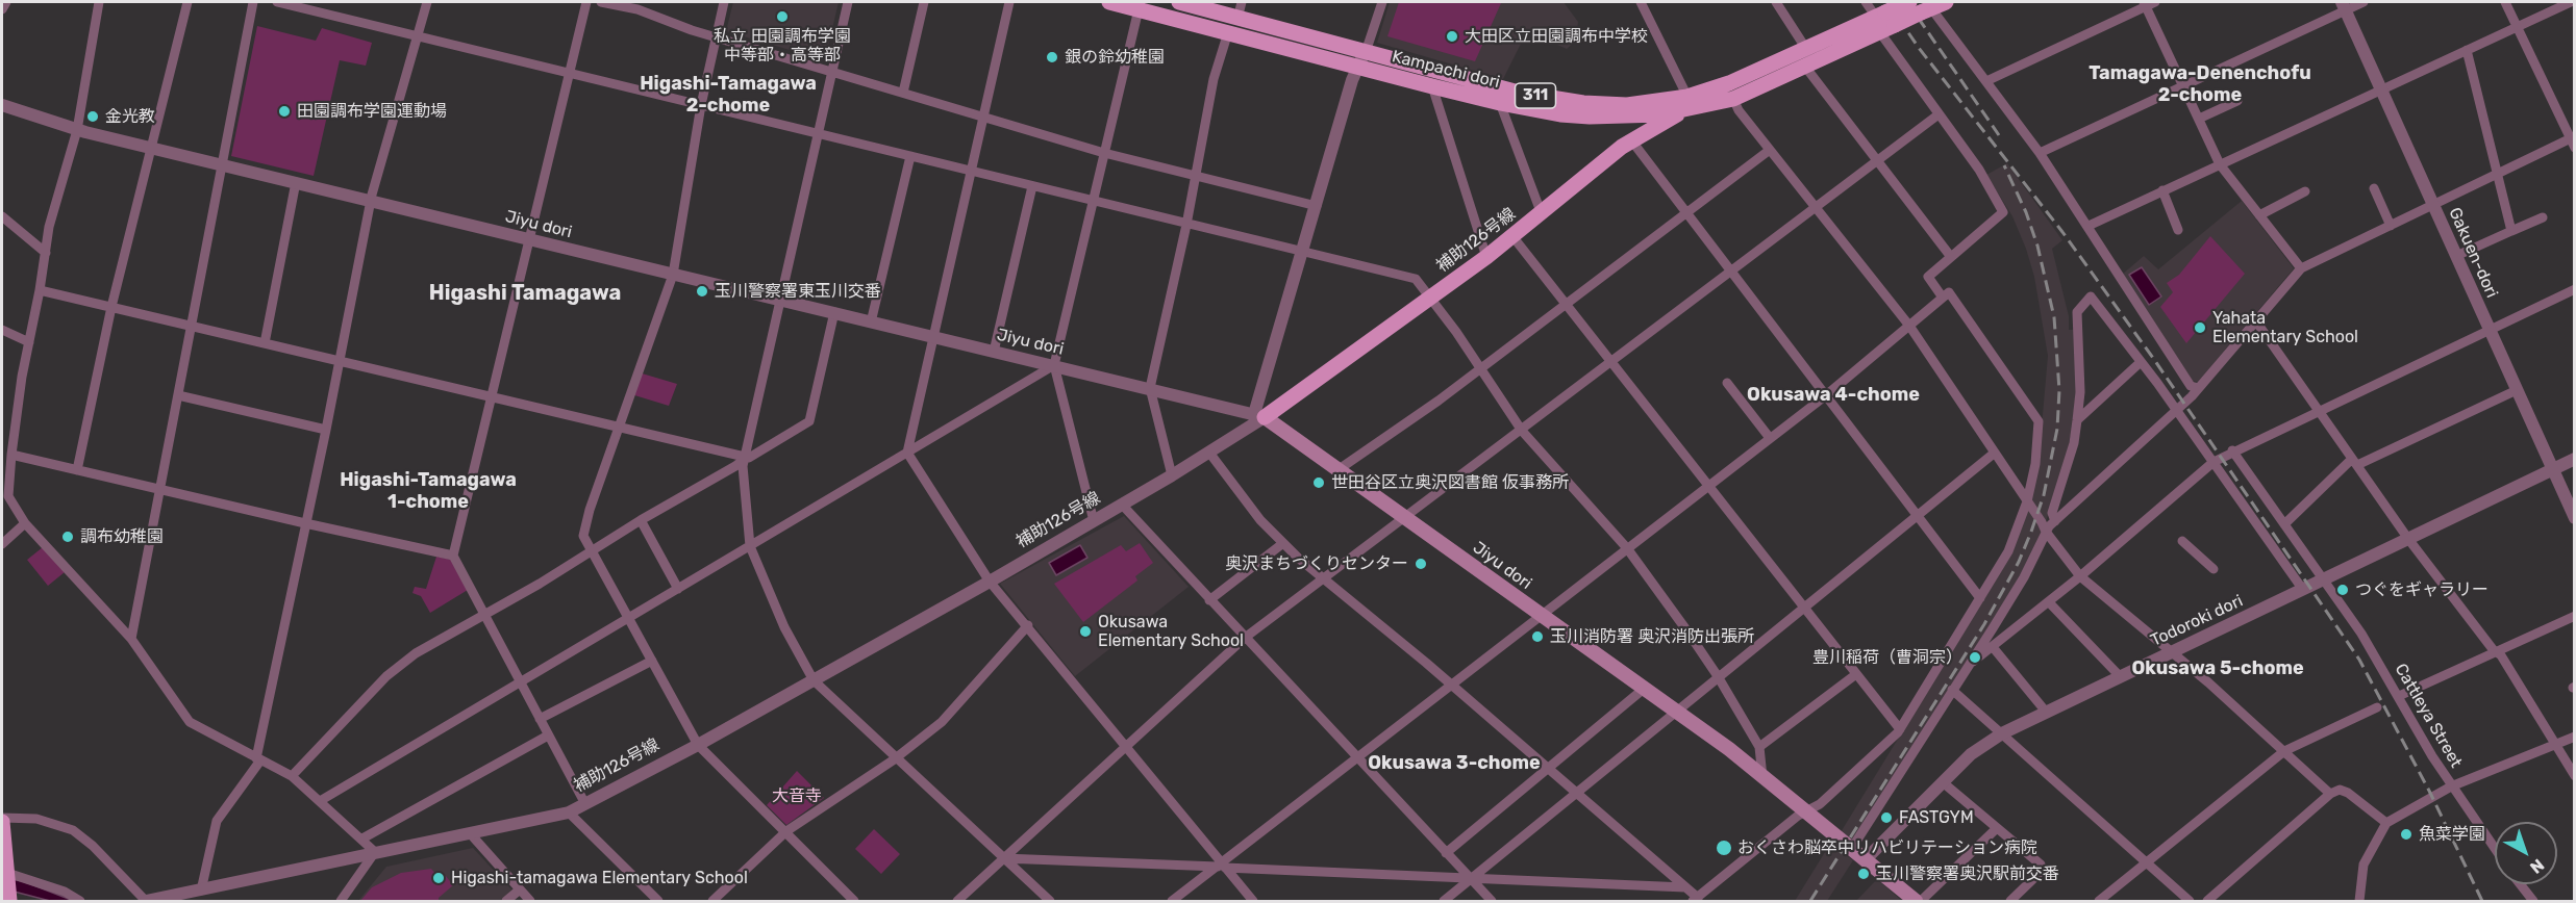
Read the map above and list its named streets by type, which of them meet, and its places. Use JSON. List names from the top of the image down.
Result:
{
  "streets": {
    "main road": [
      "Kampachi dori",
      "311",
      "Jiyu dori",
      "補助126号線"
    ],
    "street": ["Gakuen-dori", "Todoroki dori", "Cattleya Street"]
  },
  "crossings": [
    ["Kampachi dori", "補助126号線"],
    ["Jiyu dori", "補助126号線"],
    ["Jiyu dori", "Todoroki dori"],
    ["Gakuen-dori", "Todoroki dori"],
    ["Todoroki dori", "Cattleya Street"]
  ],
  "districts": [
    "Tamagawa-Denenchofu 2-chome",
    "Higashi-Tamagawa 2-chome",
    "Higashi Tamagawa",
    "Okusawa 4-chome",
    "Higashi-Tamagawa 1-chome",
    "Okusawa 5-chome",
    "Okusawa 3-chome"
  ],
  "parks": ["大音寺"],
  "places": [
    "私立 田園調布学園 中等部・高等部",
    "大田区立田園調布中学校",
    "銀の鈴幼稚園",
    "田園調布学園運動場",
    "金光教",
    "玉川警察署東玉川交番",
    "Yahata Elementary School",
    "世田谷区立奥沢図書館 仮事務所",
    "調布幼稚園",
    "奥沢まちづくりセンター",
    "つぐをギャラリー",
    "Okusawa Elementary School",
    "玉川消防署 奥沢消防出張所",
    "豊川稲荷（曹洞宗）",
    "FASTGYM",
    "魚菜学園",
    "おくさわ脳卒中リハビリテーション病院",
    "玉川警察署奥沢駅前交番",
    "Higashi-tamagawa Elementary School"
  ],
  "north": "bottom right"
}
